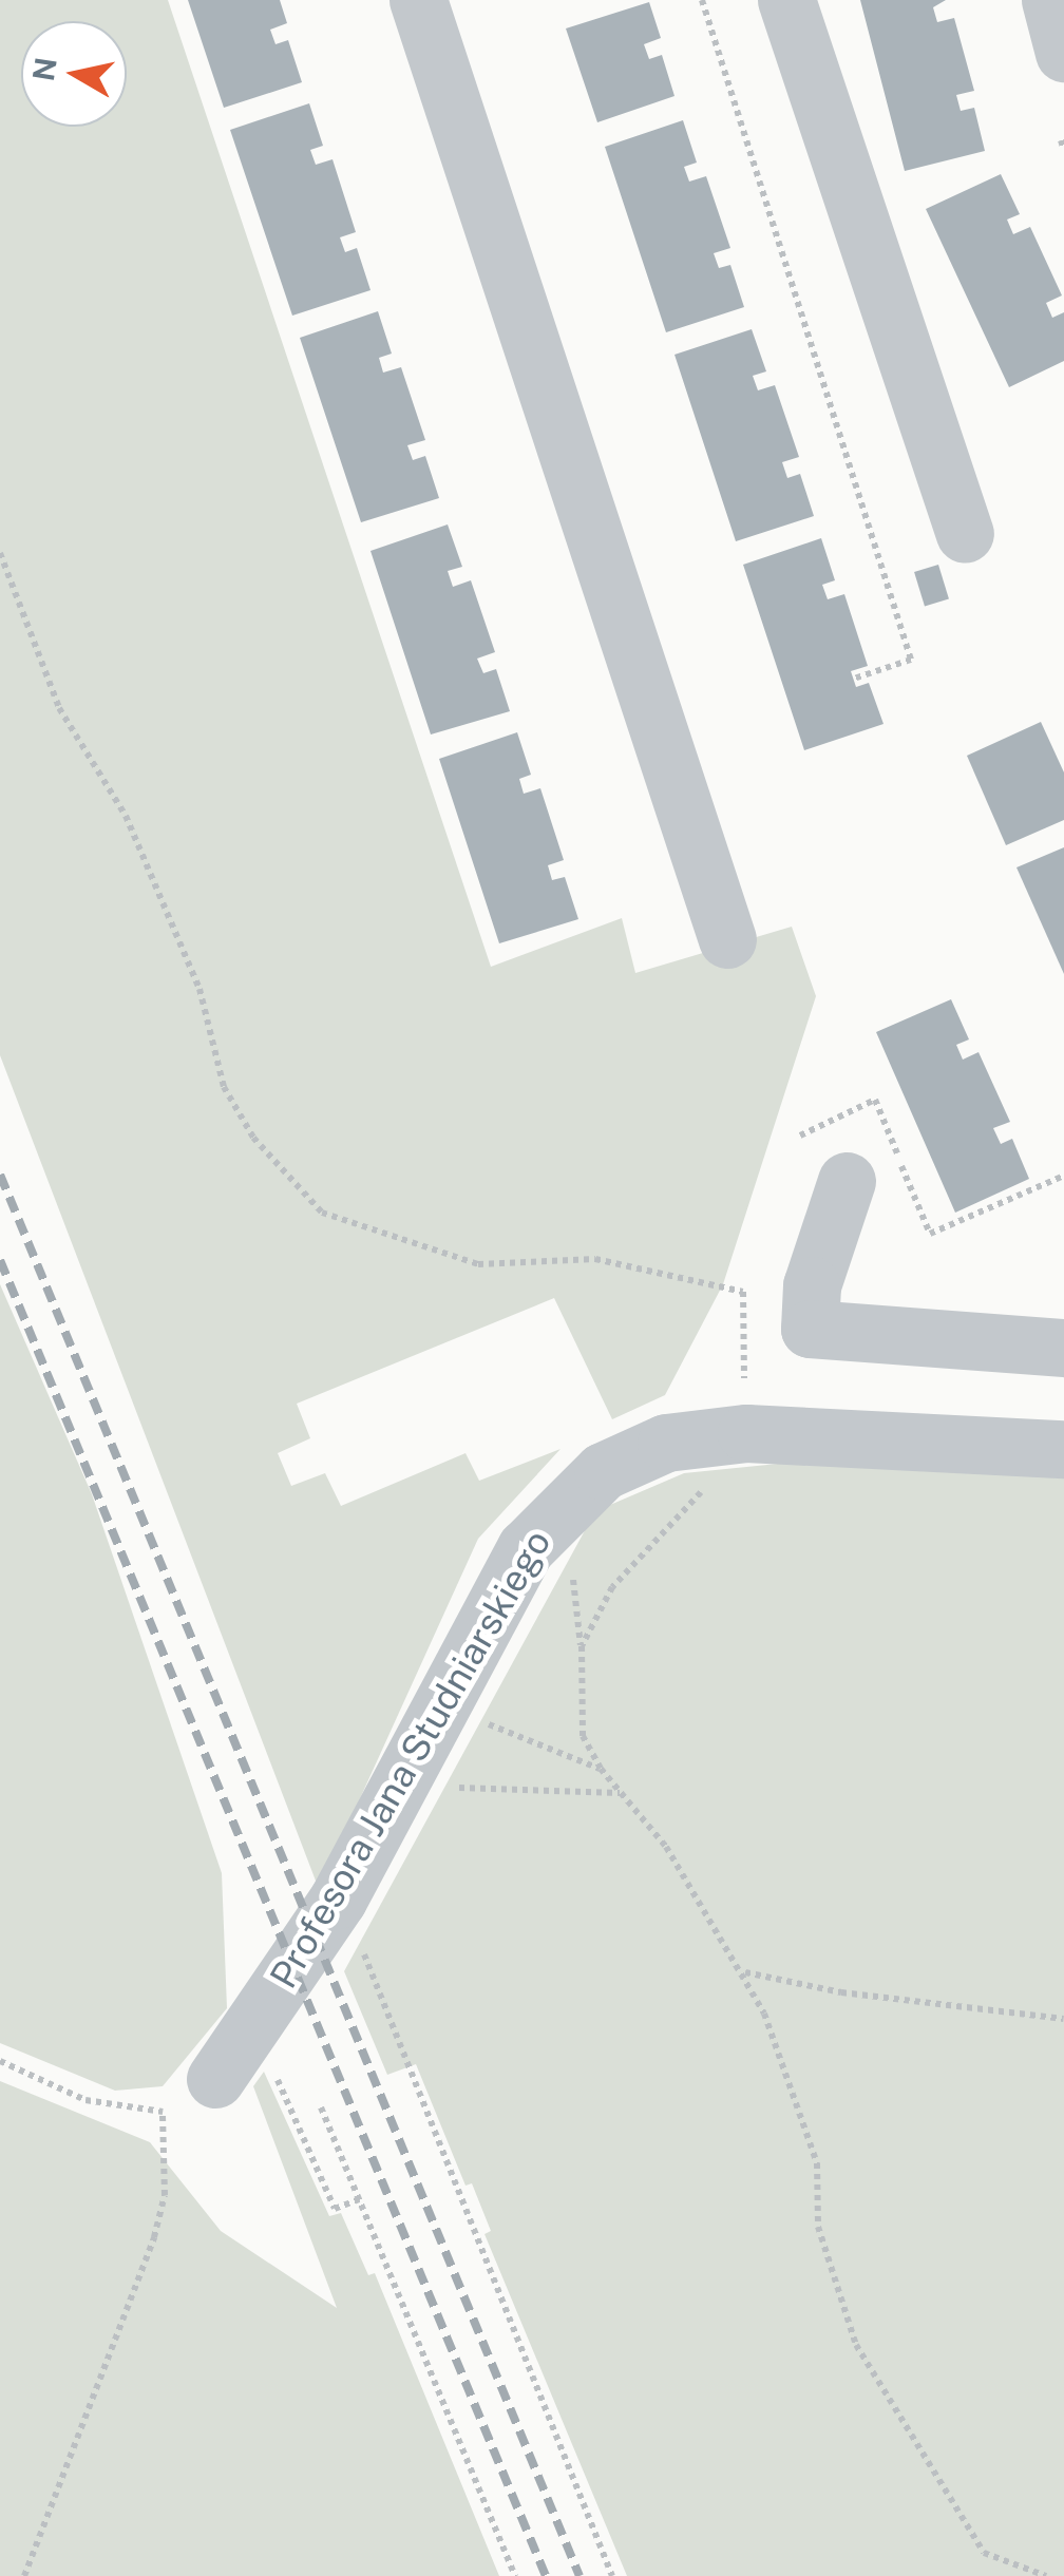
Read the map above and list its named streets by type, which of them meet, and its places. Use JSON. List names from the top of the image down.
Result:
{
  "streets": {
    "street": ["Profesora Jana Studniarskiego"]
  },
  "north": "left"
}
